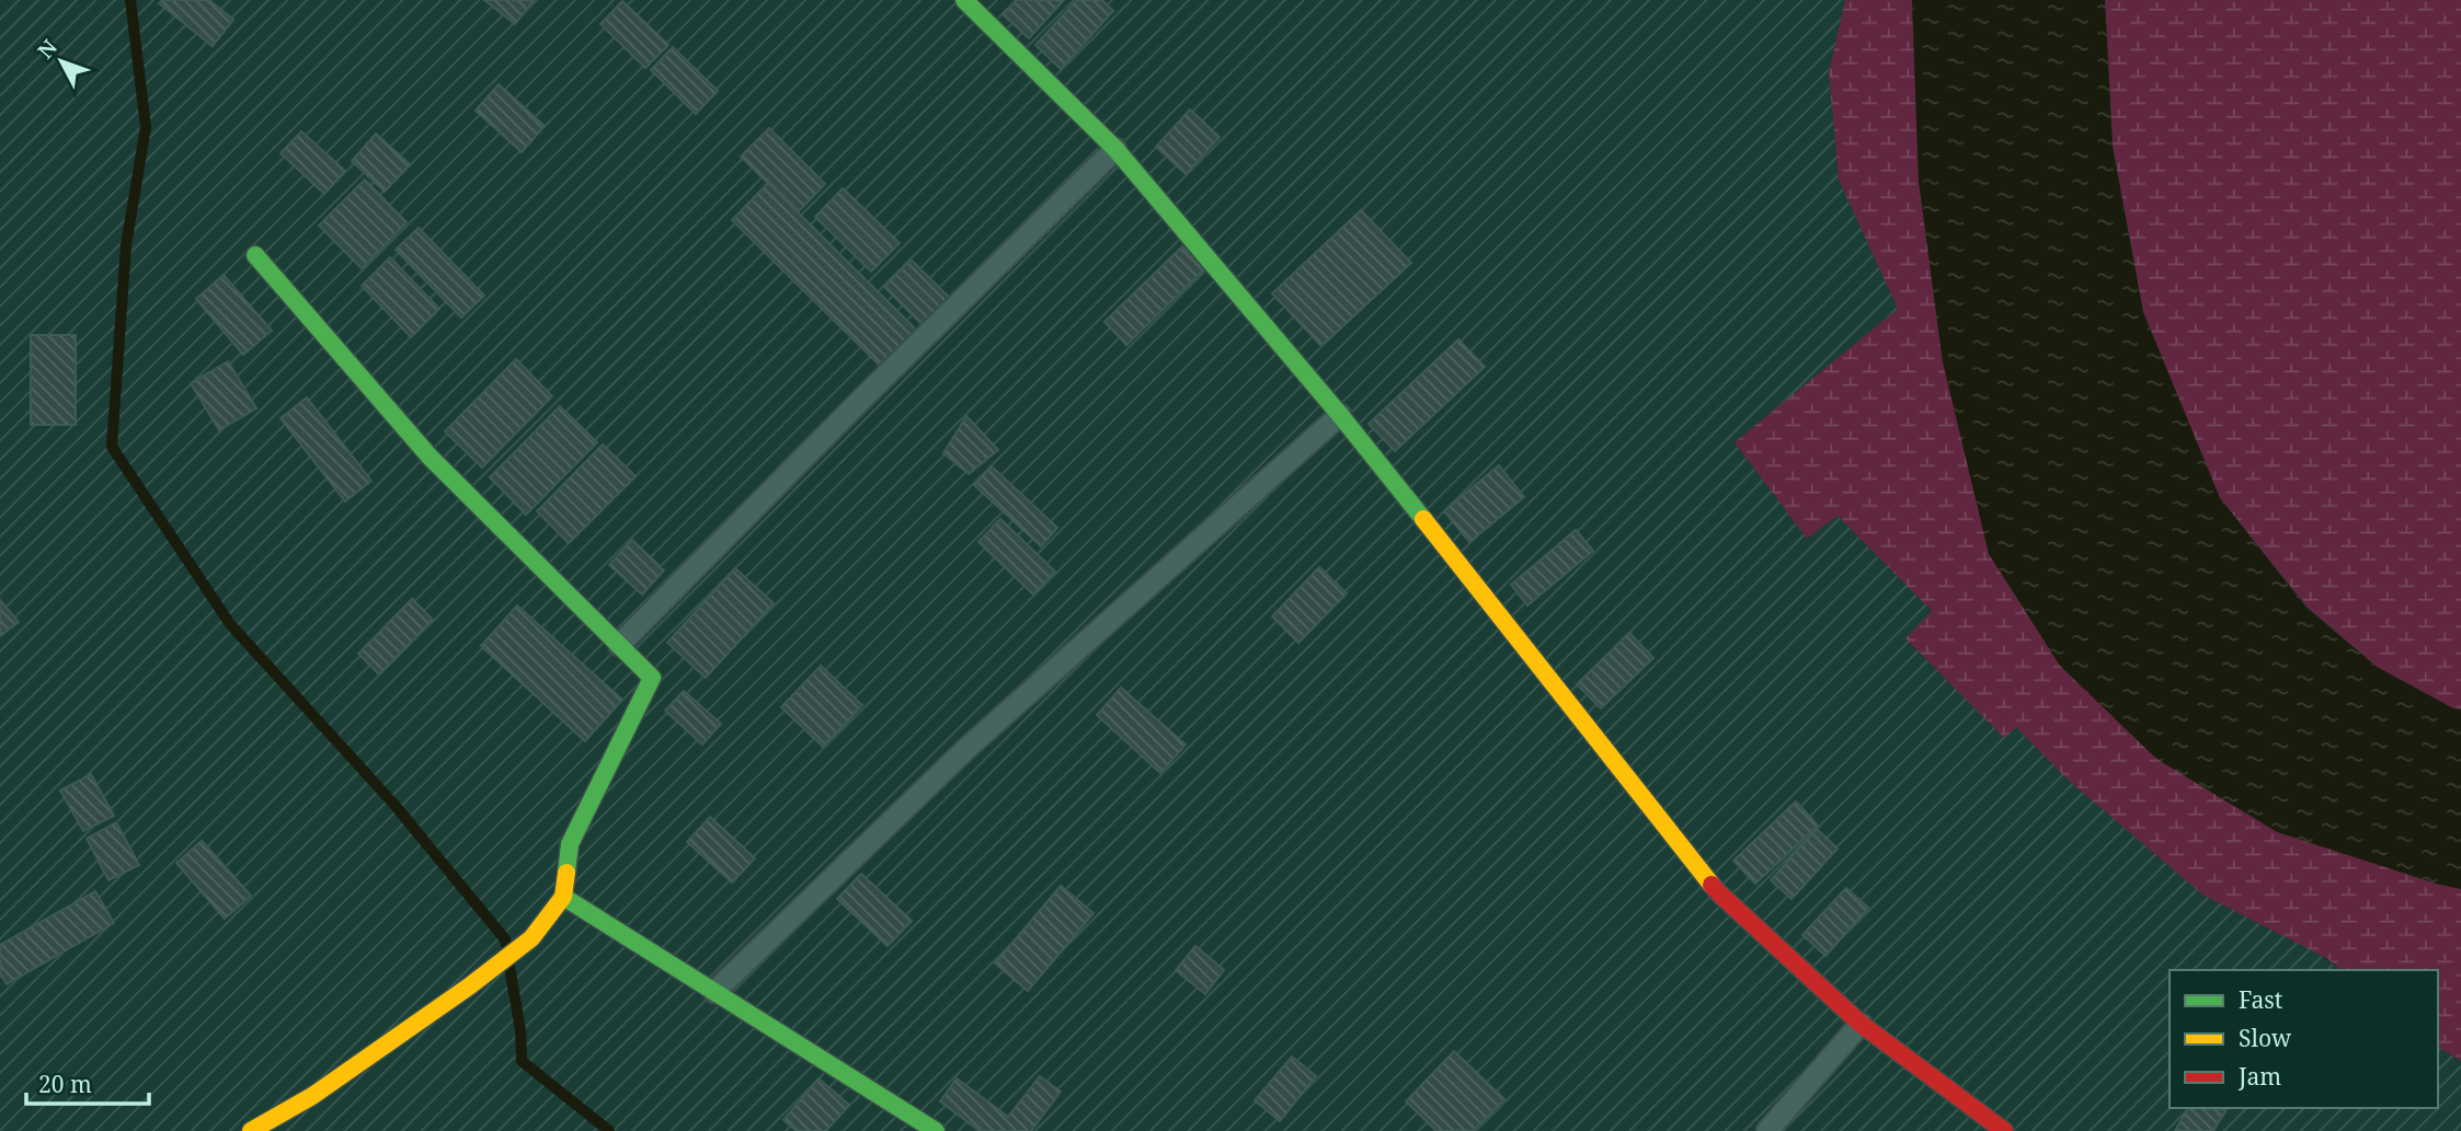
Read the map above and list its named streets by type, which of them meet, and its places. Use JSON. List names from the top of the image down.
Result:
{
  "legend": ["Fast", "Slow", "Jam"],
  "scale_bar": "20 m",
  "north": "top left"
}
